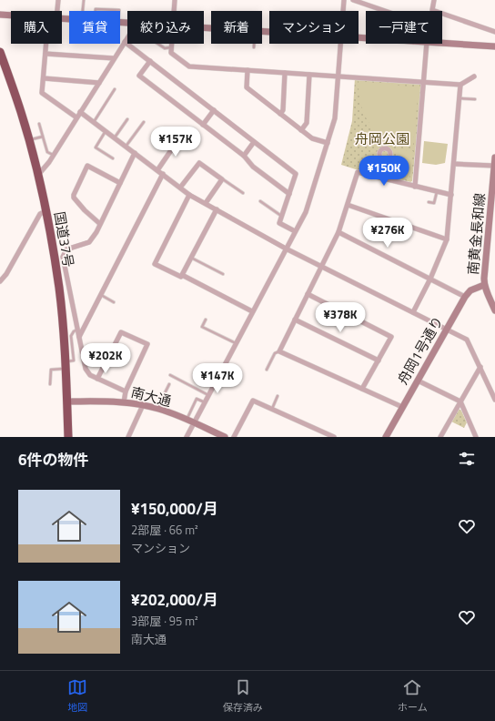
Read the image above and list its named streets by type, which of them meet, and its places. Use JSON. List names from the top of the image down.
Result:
{
  "streets": {
    "highway": ["国道37号"],
    "street": ["南黄金長和線", "舟岡1号通り", "南大通"]
  },
  "crossings": [
    ["南黄金長和線", "舟岡1号通り"],
    ["国道37号", "南大通"]
  ],
  "parks": ["舟岡公園"],
  "page": {
    "chip": [
      "購入",
      "賃貸",
      "絞り込み",
      "新着",
      "マンション",
      "一戸建て"
    ],
    "price": [
      "¥157K",
      "¥150K",
      "¥276K",
      "¥378K",
      "¥202K",
      "¥147K"
    ],
    "heading": "6件の物件",
    "list": [
      {
        "name": "¥150,000/月",
        "note": "2部屋 · 66 m² · マンション"
      },
      {
        "name": "¥202,000/月",
        "note": "3部屋 · 95 m² · 南大通"
      }
    ],
    "tabs": ["地図", "保存済み", "ホーム"]
  }
}
